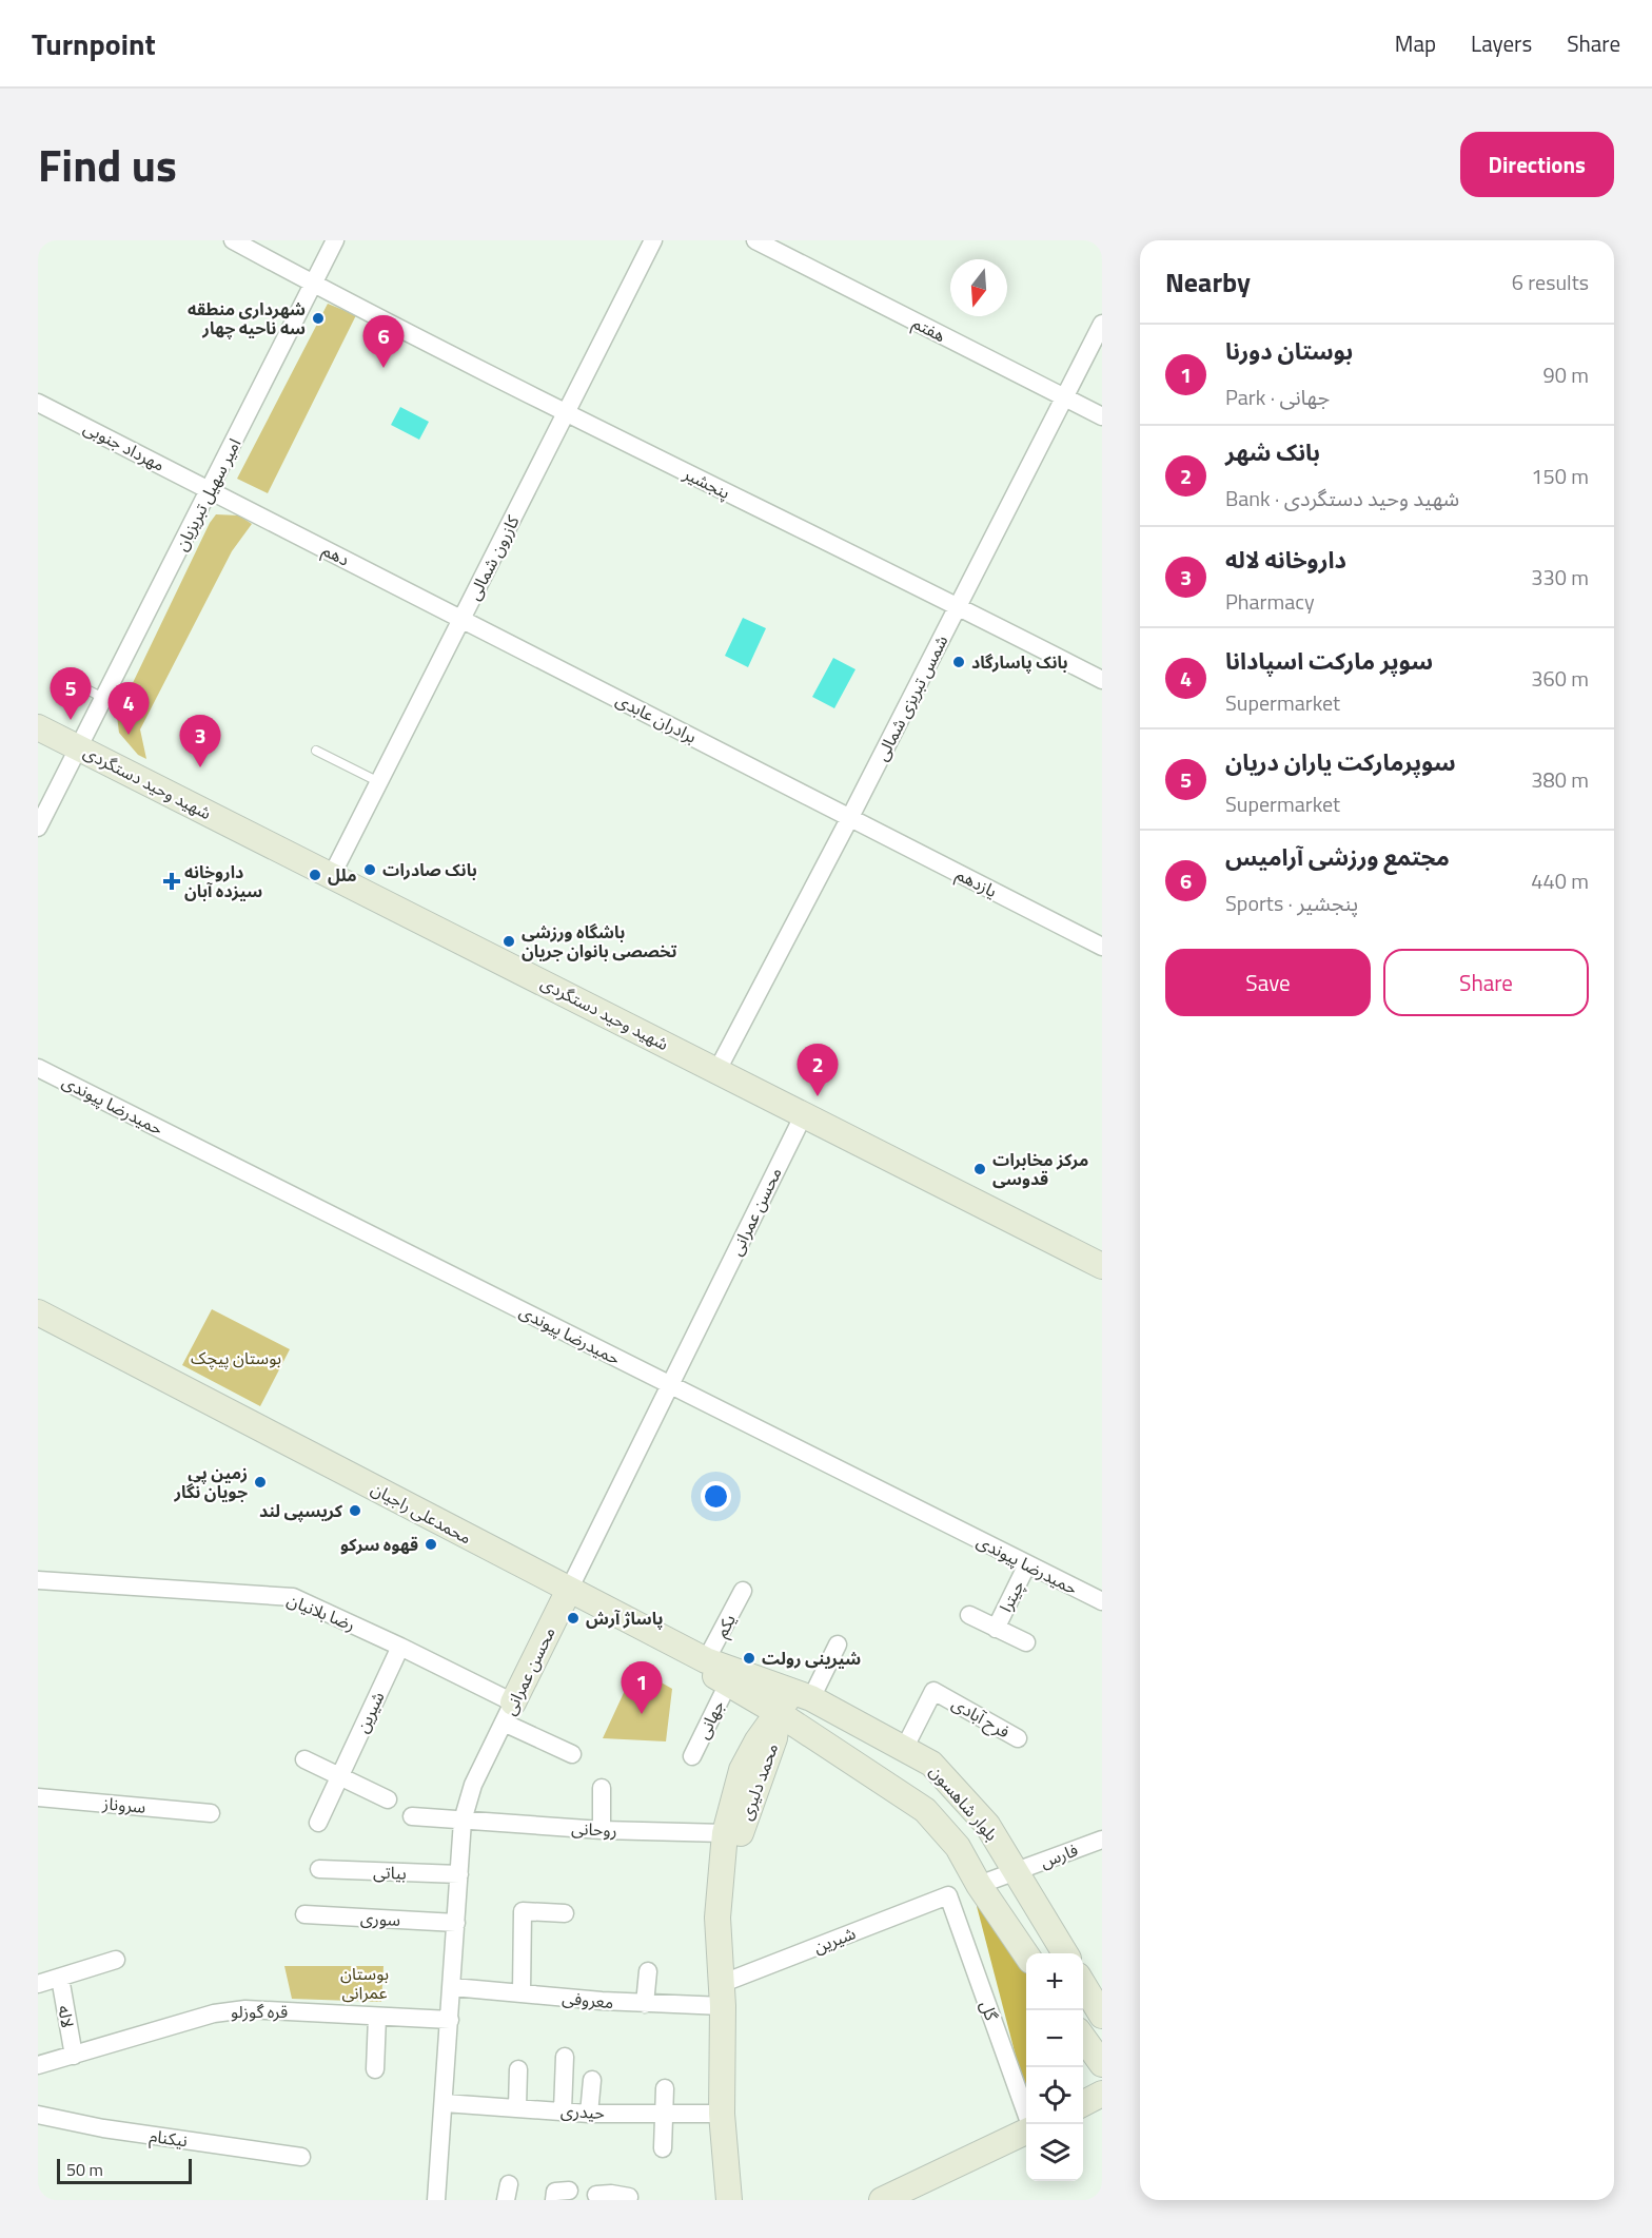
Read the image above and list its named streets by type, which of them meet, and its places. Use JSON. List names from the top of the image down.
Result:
{
  "streets": {
    "main road": [
      "شهید وحید دستگردی",
      "محسن عمرانی",
      "محمدعلی راجیان",
      "محمد دلیری",
      "بلوار شاهسون"
    ],
    "street": [
      "هفتم",
      "مهرداد جنوبی",
      "پنجشیر",
      "امیر سهیل تبریزیان",
      "دهم",
      "کازرون شمالی",
      "شمس تبریزی شمالی",
      "برادران عابدی",
      "یازدهم",
      "حمیدرضا پیوندی",
      "چیترا",
      "رضا بلانیان",
      "یکم",
      "شیرین",
      "فرح آبادی",
      "جهانی",
      "سروناز",
      "روحانی",
      "فارس",
      "بیاتی",
      "سوری",
      "معروفی",
      "گل",
      "قره گوزلو",
      "لاله",
      "حیدری",
      "نیکنام"
    ]
  },
  "crossings": [
    ["هفتم", "شمس تبریزی شمالی"],
    ["مهرداد جنوبی", "امیر سهیل تبریزیان"],
    ["مهرداد جنوبی", "دهم"],
    ["پنجشیر", "امیر سهیل تبریزیان"],
    ["پنجشیر", "کازرون شمالی"],
    ["پنجشیر", "شمس تبریزی شمالی"],
    ["امیر سهیل تبریزیان", "دهم"],
    ["امیر سهیل تبریزیان", "شهید وحید دستگردی"],
    ["دهم", "کازرون شمالی"],
    ["دهم", "برادران عابدی"],
    ["کازرون شمالی", "برادران عابدی"],
    ["کازرون شمالی", "شهید وحید دستگردی"],
    ["شمس تبریزی شمالی", "برادران عابدی"],
    ["شمس تبریزی شمالی", "شهید وحید دستگردی"],
    ["شمس تبریزی شمالی", "یازدهم"],
    ["برادران عابدی", "یازدهم"],
    ["شهید وحید دستگردی", "محسن عمرانی"],
    ["حمیدرضا پیوندی", "محسن عمرانی"],
    ["حمیدرضا پیوندی", "چیترا"],
    ["محسن عمرانی", "محمدعلی راجیان"],
    ["محسن عمرانی", "رضا بلانیان"],
    ["محسن عمرانی", "روحانی"],
    ["محسن عمرانی", "بیاتی"],
    ["محسن عمرانی", "سوری"],
    ["محسن عمرانی", "معروفی"],
    ["محسن عمرانی", "قره گوزلو"],
    ["محسن عمرانی", "حیدری"],
    ["محمدعلی راجیان", "یکم"],
    ["محمدعلی راجیان", "جهانی"],
    ["محمدعلی راجیان", "محمد دلیری"],
    ["محمدعلی راجیان", "بلوار شاهسون"],
    ["رضا بلانیان", "شیرین"],
    ["شیرین", "محمد دلیری"],
    ["شیرین", "معروفی"],
    ["شیرین", "گل"],
    ["فرح آبادی", "بلوار شاهسون"],
    ["محمد دلیری", "بلوار شاهسون"],
    ["محمد دلیری", "روحانی"],
    ["محمد دلیری", "معروفی"],
    ["محمد دلیری", "حیدری"],
    ["بلوار شاهسون", "فارس"],
    ["قره گوزلو", "لاله"]
  ],
  "parks": ["بوستان پیچک", "بوستان عمرانی"],
  "places": {
    "other": [
      "شهرداری منطقه سه ناحیه چهار",
      "بانک پاسارگاد",
      "بانک صادرات",
      "ملل",
      "باشگاه ورزشی تخصصی بانوان جریان",
      "مرکز مخابرات قدوسی",
      "زمین پی جویان نگار",
      "کریسپی لند",
      "قهوه سرکو",
      "پاساژ آرش",
      "شیرینی رولت"
    ],
    "health": ["داروخانه سیزده آبان"]
  },
  "scale_bar": "50 m",
  "north": "bottom",
  "page": {
    "header": "Turnpoint",
    "nav": ["Map", "Layers", "Share"],
    "title": "Find us",
    "buttons": [
      "Directions",
      ["Save", "Share"]
    ],
    "heading": ["Nearby", "6 results"],
    "pins": [
      "6",
      "5",
      "4",
      "3",
      "2",
      "1"
    ],
    "list": [
      {
        "mark": "1",
        "name": "بوستان دورنا",
        "note": "Park · جهانی",
        "value": "90 m"
      },
      {
        "mark": "2",
        "name": "بانک شهر",
        "note": "Bank · شهید وحید دستگردی",
        "value": "150 m"
      },
      {
        "mark": "3",
        "name": "داروخانه لاله",
        "note": "Pharmacy",
        "value": "330 m"
      },
      {
        "mark": "4",
        "name": "سوپر مارکت اسپادانا",
        "note": "Supermarket",
        "value": "360 m"
      },
      {
        "mark": "5",
        "name": "سوپرمارکت یاران دریان",
        "note": "Supermarket",
        "value": "380 m"
      },
      {
        "mark": "6",
        "name": "مجتمع ورزشی آرامیس",
        "note": "Sports · پنجشیر",
        "value": "440 m"
      }
    ],
    "map_buttons": ["+", "−"],
    "scale": "50 m"
  }
}
